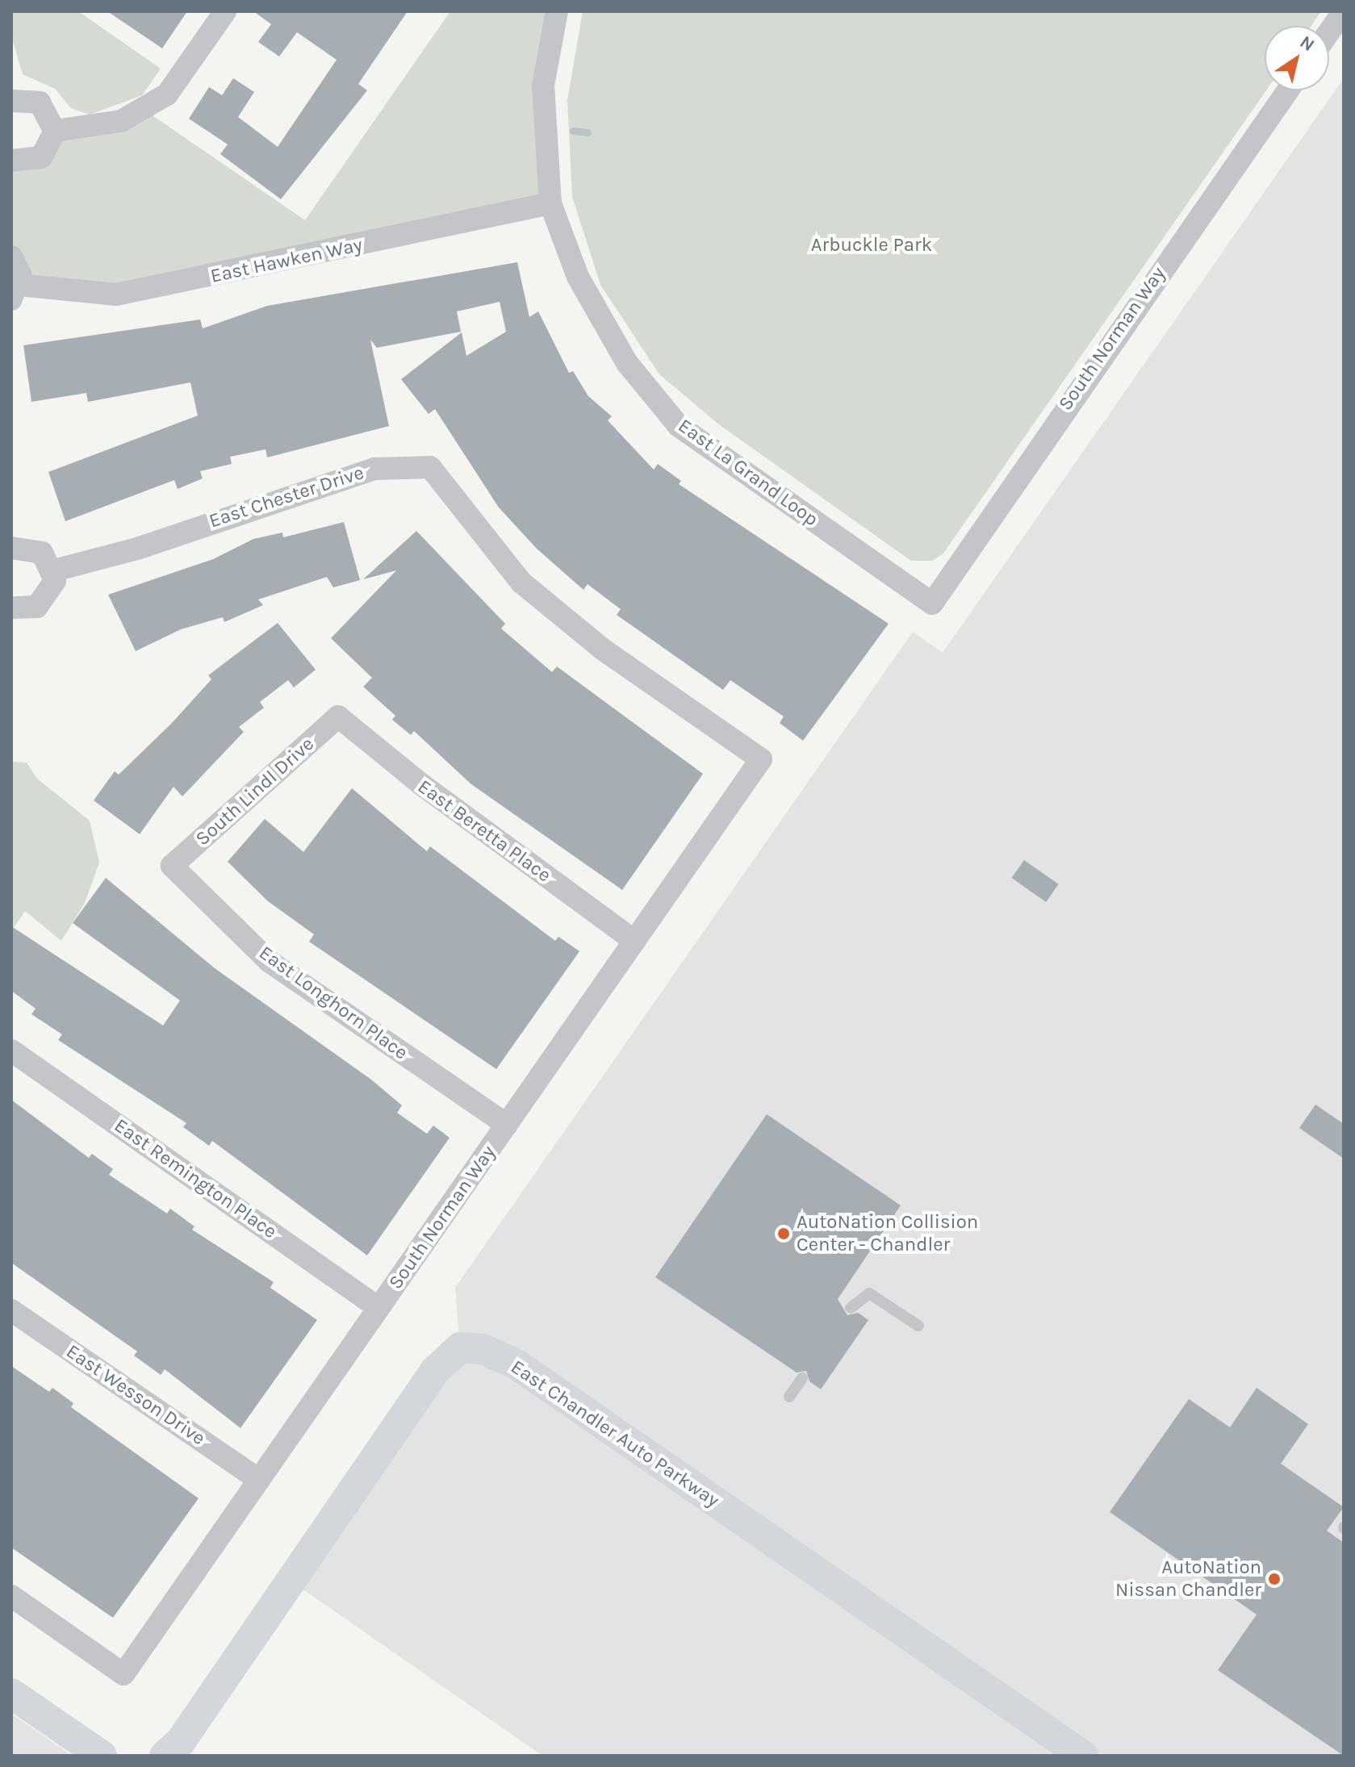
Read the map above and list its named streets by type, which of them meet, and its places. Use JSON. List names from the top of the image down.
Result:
{
  "streets": {
    "street": [
      "East Hawken Way",
      "South Norman Way",
      "East La Grand Loop",
      "East Chester Drive",
      "South Lindl Drive",
      "East Beretta Place",
      "East Longhorn Place",
      "East Remington Place",
      "East Wesson Drive",
      "East Chandler Auto Parkway"
    ]
  },
  "crossings": [
    ["East Hawken Way", "East La Grand Loop"],
    ["South Norman Way", "East La Grand Loop"],
    ["South Norman Way", "East Chester Drive"],
    ["South Norman Way", "East Beretta Place"],
    ["South Norman Way", "East Longhorn Place"],
    ["South Norman Way", "East Remington Place"],
    ["South Norman Way", "East Wesson Drive"],
    ["South Lindl Drive", "East Beretta Place"],
    ["South Lindl Drive", "East Longhorn Place"]
  ],
  "parks": ["Arbuckle Park"],
  "places": ["AutoNation Collision Center - Chandler", "AutoNation Nissan Chandler"],
  "north": "top right"
}
